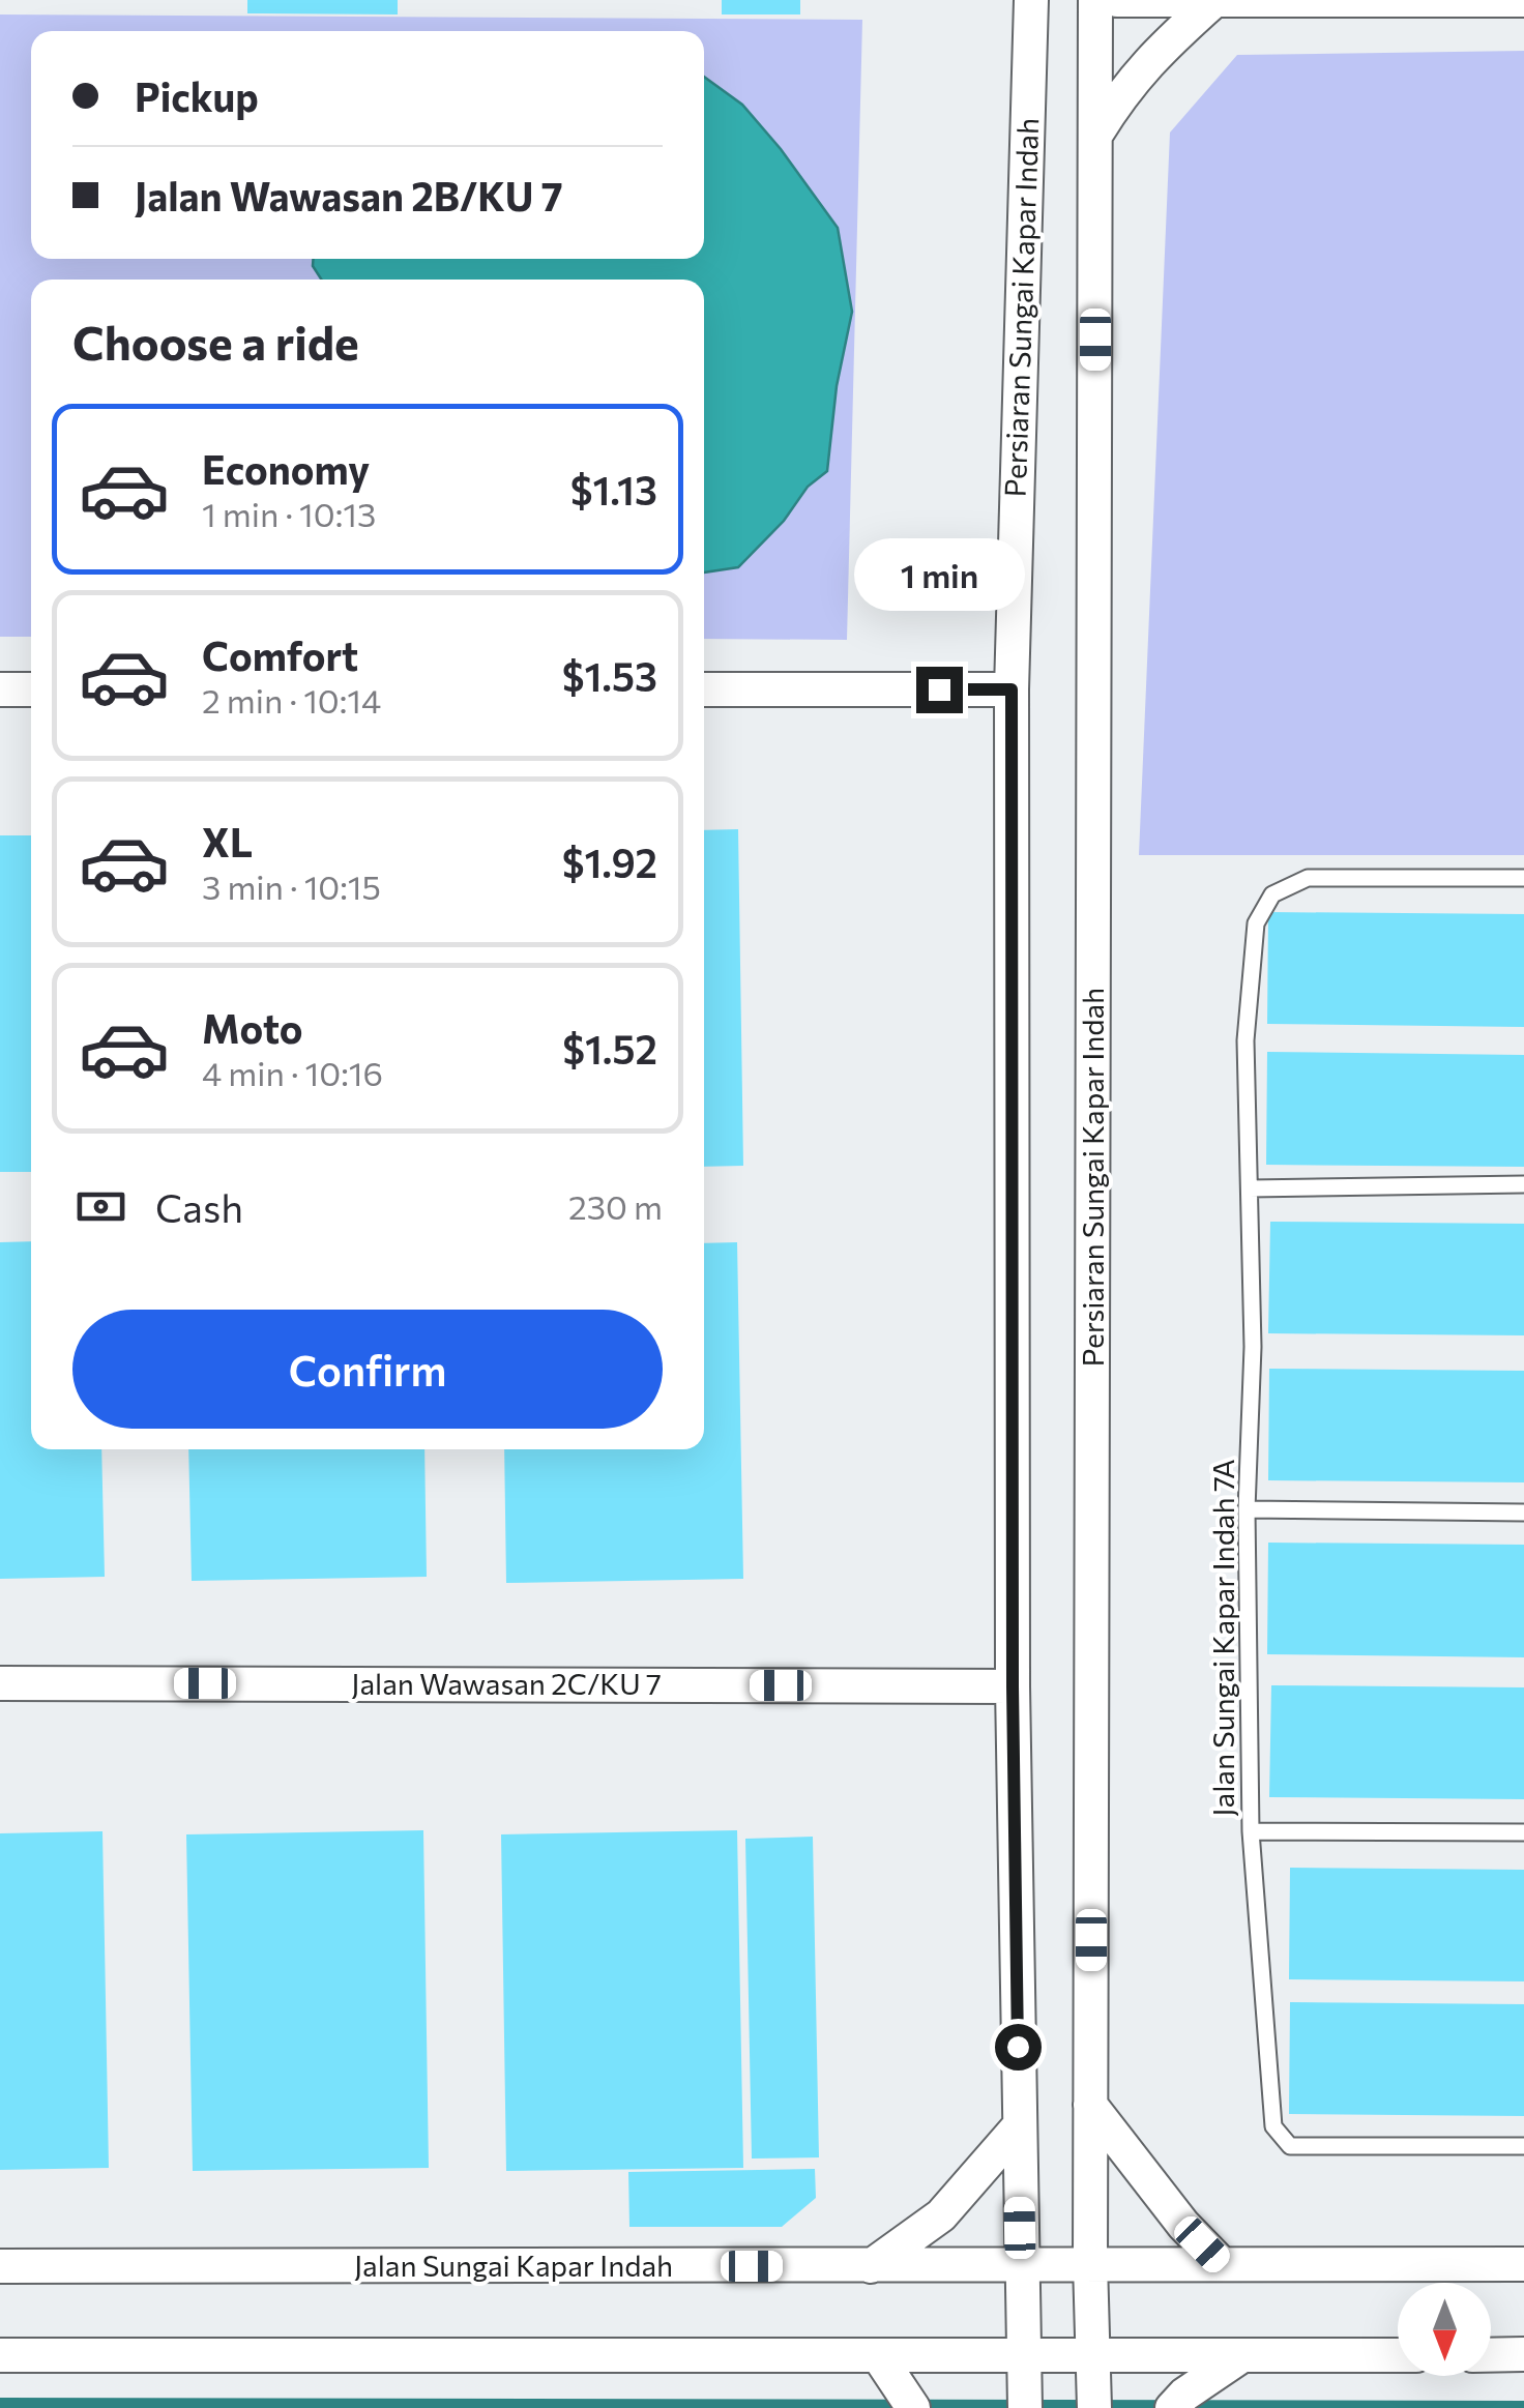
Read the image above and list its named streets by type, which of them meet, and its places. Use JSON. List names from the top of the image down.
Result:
{
  "streets": {
    "street": ["Persiaran Sungai Kapar Indah", "Jalan Wawasan 2C/KU 7", "Jalan Sungai Kapar Indah"],
    "lane": ["Jalan Sungai Kapar Indah 7A"]
  },
  "crossings": [
    ["Persiaran Sungai Kapar Indah", "Jalan Wawasan 2C/KU 7"],
    ["Persiaran Sungai Kapar Indah", "Jalan Sungai Kapar Indah"]
  ],
  "north": "bottom",
  "page": {
    "banner": ["Pickup", "Jalan Wawasan 2B/KU 7"],
    "heading": "Choose a ride",
    "list": [
      {
        "name": "Economy",
        "note": "1 min · 10:13",
        "value": "$1.13"
      },
      {
        "name": "Comfort",
        "note": "2 min · 10:14",
        "value": "$1.53"
      },
      {
        "name": "XL",
        "note": "3 min · 10:15",
        "value": "$1.92"
      },
      {
        "name": "Moto",
        "note": "4 min · 10:16",
        "value": "$1.52"
      }
    ],
    "bubble": "1 min",
    "pay": ["Cash", "230 m"],
    "buttons": "Confirm"
  }
}
